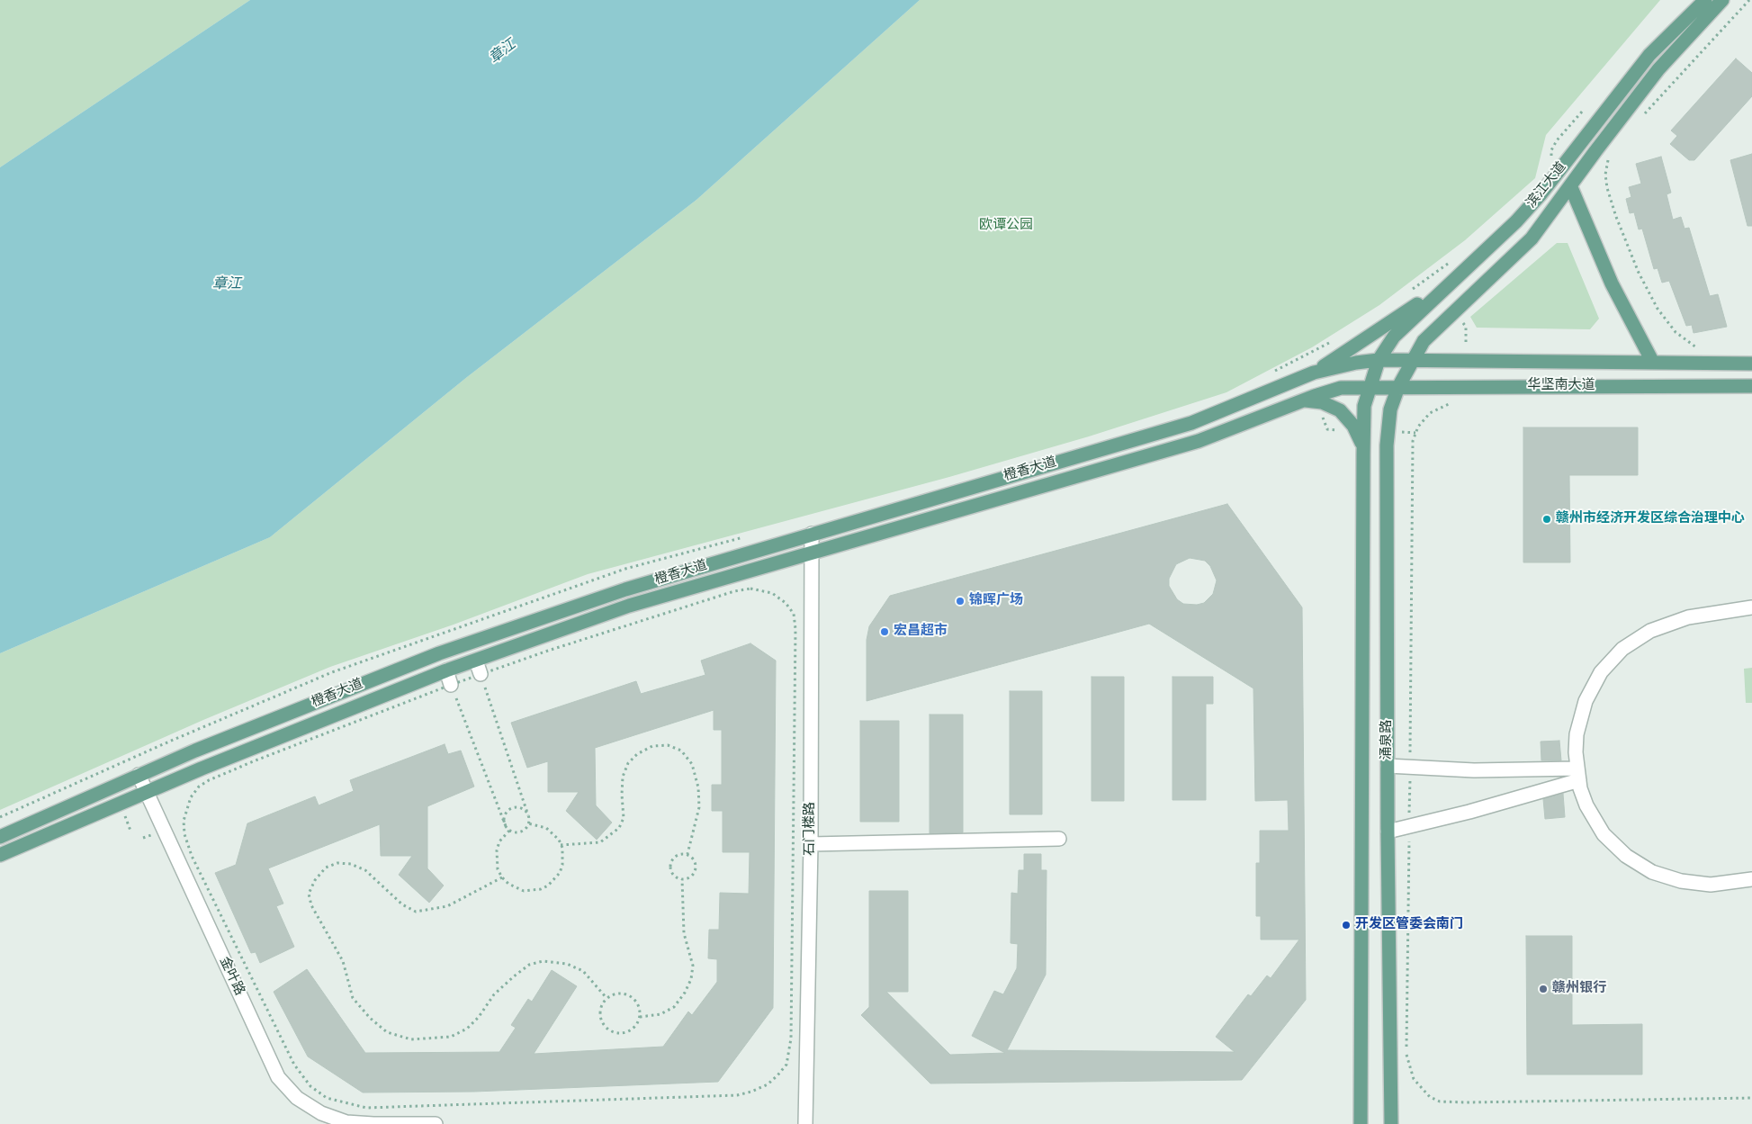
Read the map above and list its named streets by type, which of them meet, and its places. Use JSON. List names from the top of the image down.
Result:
{
  "streets": {
    "main road": [
      "滨江大道",
      "华坚南大道",
      "橙香大道",
      "涌泉路"
    ],
    "street": ["石门楼路", "金叶路"]
  },
  "crossings": [
    ["滨江大道", "华坚南大道"],
    ["滨江大道", "橙香大道"],
    ["滨江大道", "涌泉路"],
    ["华坚南大道", "橙香大道"],
    ["华坚南大道", "涌泉路"],
    ["橙香大道", "涌泉路"],
    ["橙香大道", "石门楼路"],
    ["橙香大道", "金叶路"]
  ],
  "water": ["章江"],
  "parks": ["欧谭公园"],
  "places": [
    "赣州市经济开发区综合治理中心",
    "锦晖广场",
    "宏昌超市",
    "开发区管委会南门",
    "赣州银行"
  ]
}
